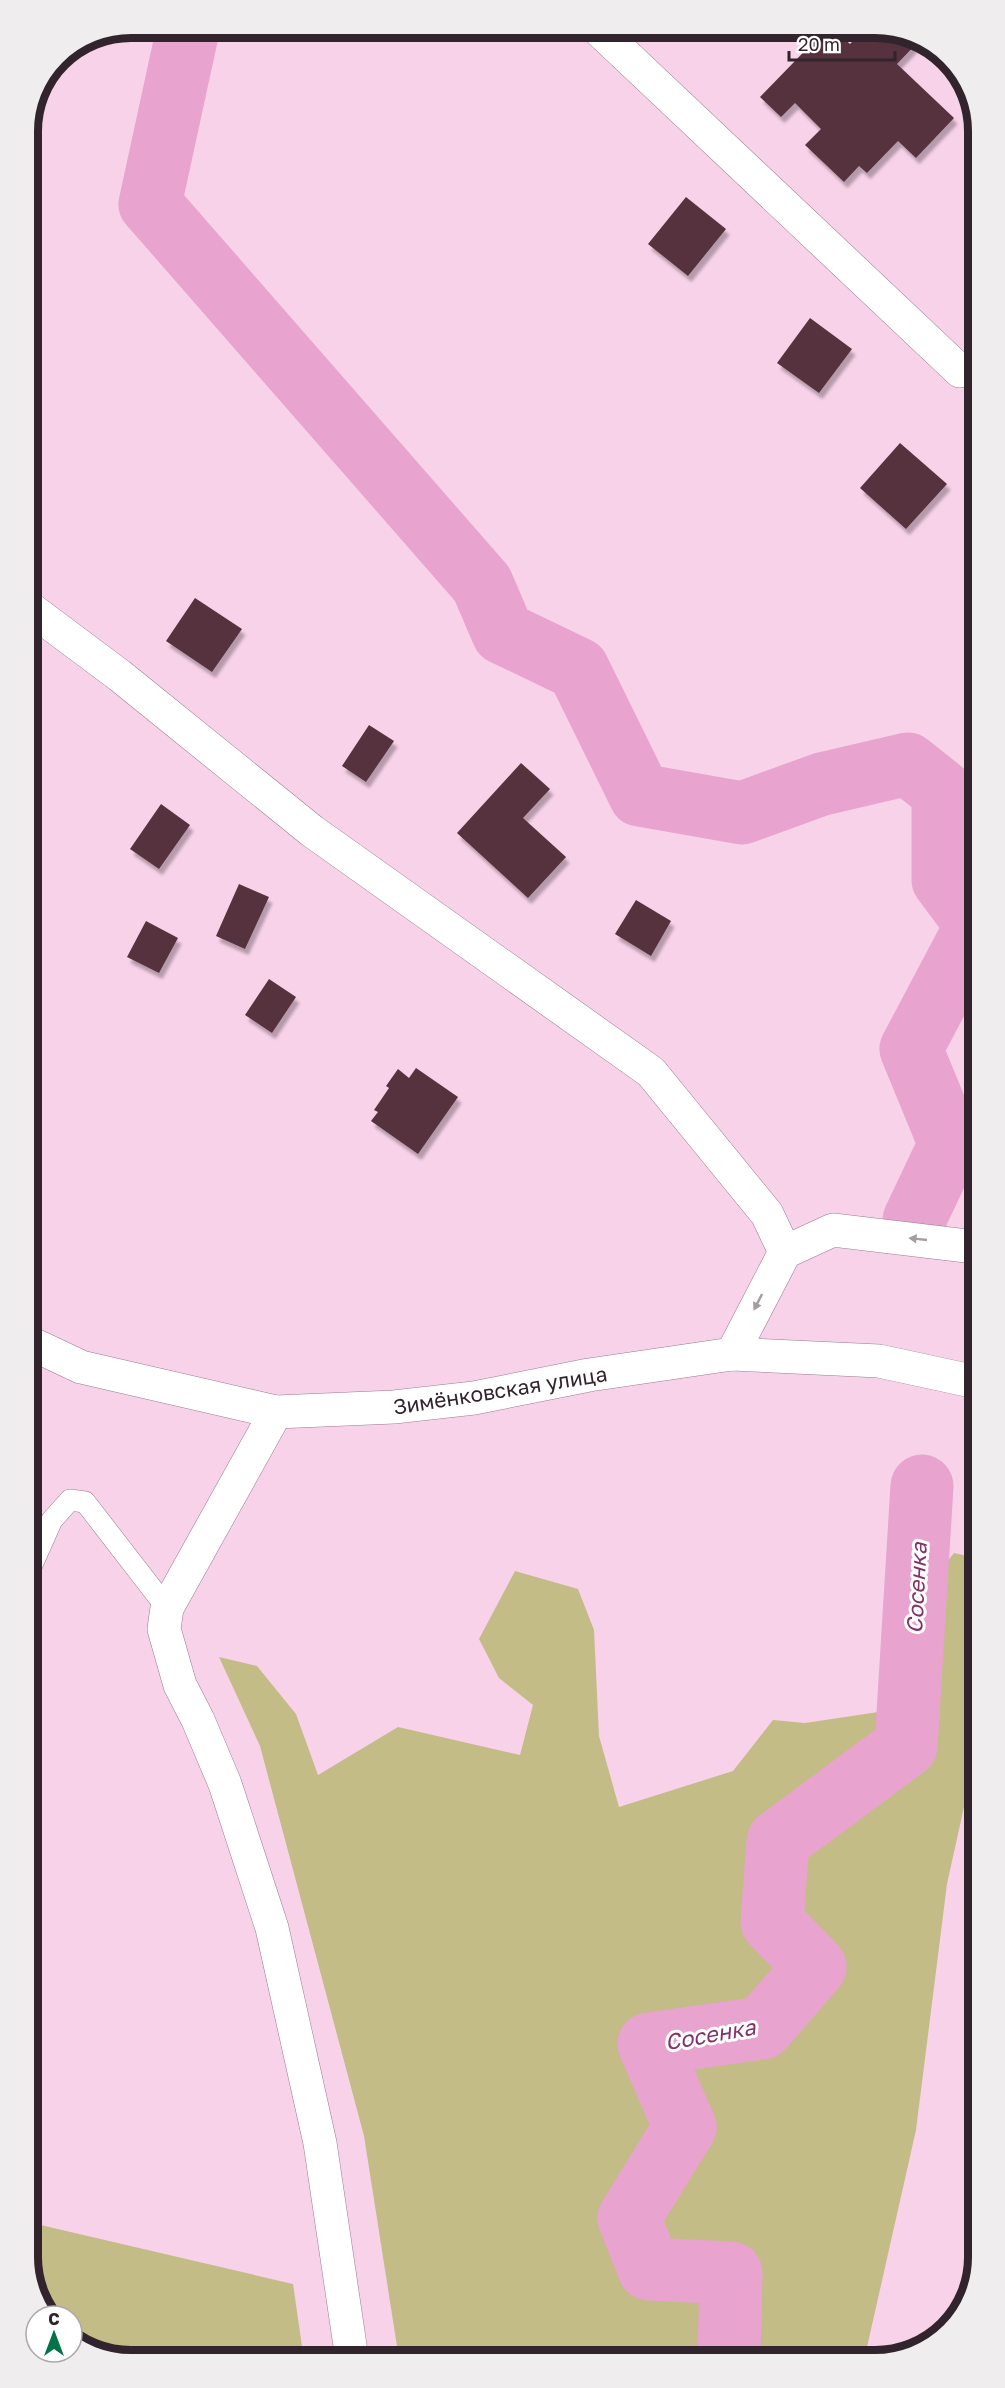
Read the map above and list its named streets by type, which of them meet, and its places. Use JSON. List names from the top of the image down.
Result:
{
  "streets": {
    "street": ["Зимёнковская улица"]
  },
  "water": ["Сосенка"],
  "scale_bar": "20 m",
  "north": "top"
}
